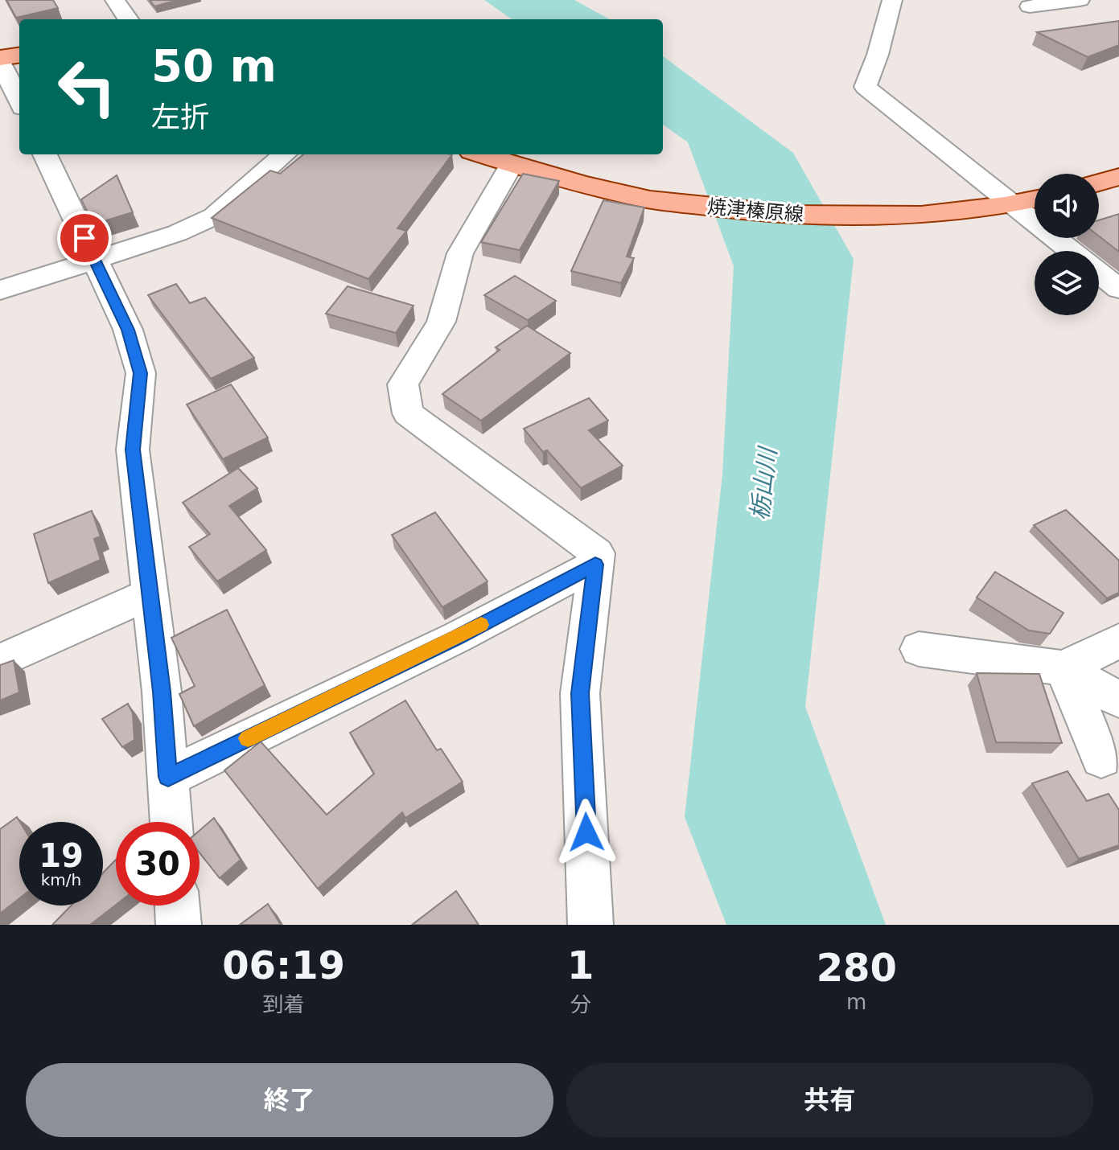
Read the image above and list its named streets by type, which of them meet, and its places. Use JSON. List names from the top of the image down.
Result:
{
  "streets": {
    "main road": ["焼津榛原線"]
  },
  "water": ["栃山川"],
  "page": {
    "turn": ["50 m", "左折"],
    "speed": "19 km/h",
    "limit": "30",
    "eta": [
      "06:19",
      "到着",
      "1",
      "分",
      "280",
      "m"
    ],
    "buttons": ["終了", "共有"]
  }
}
